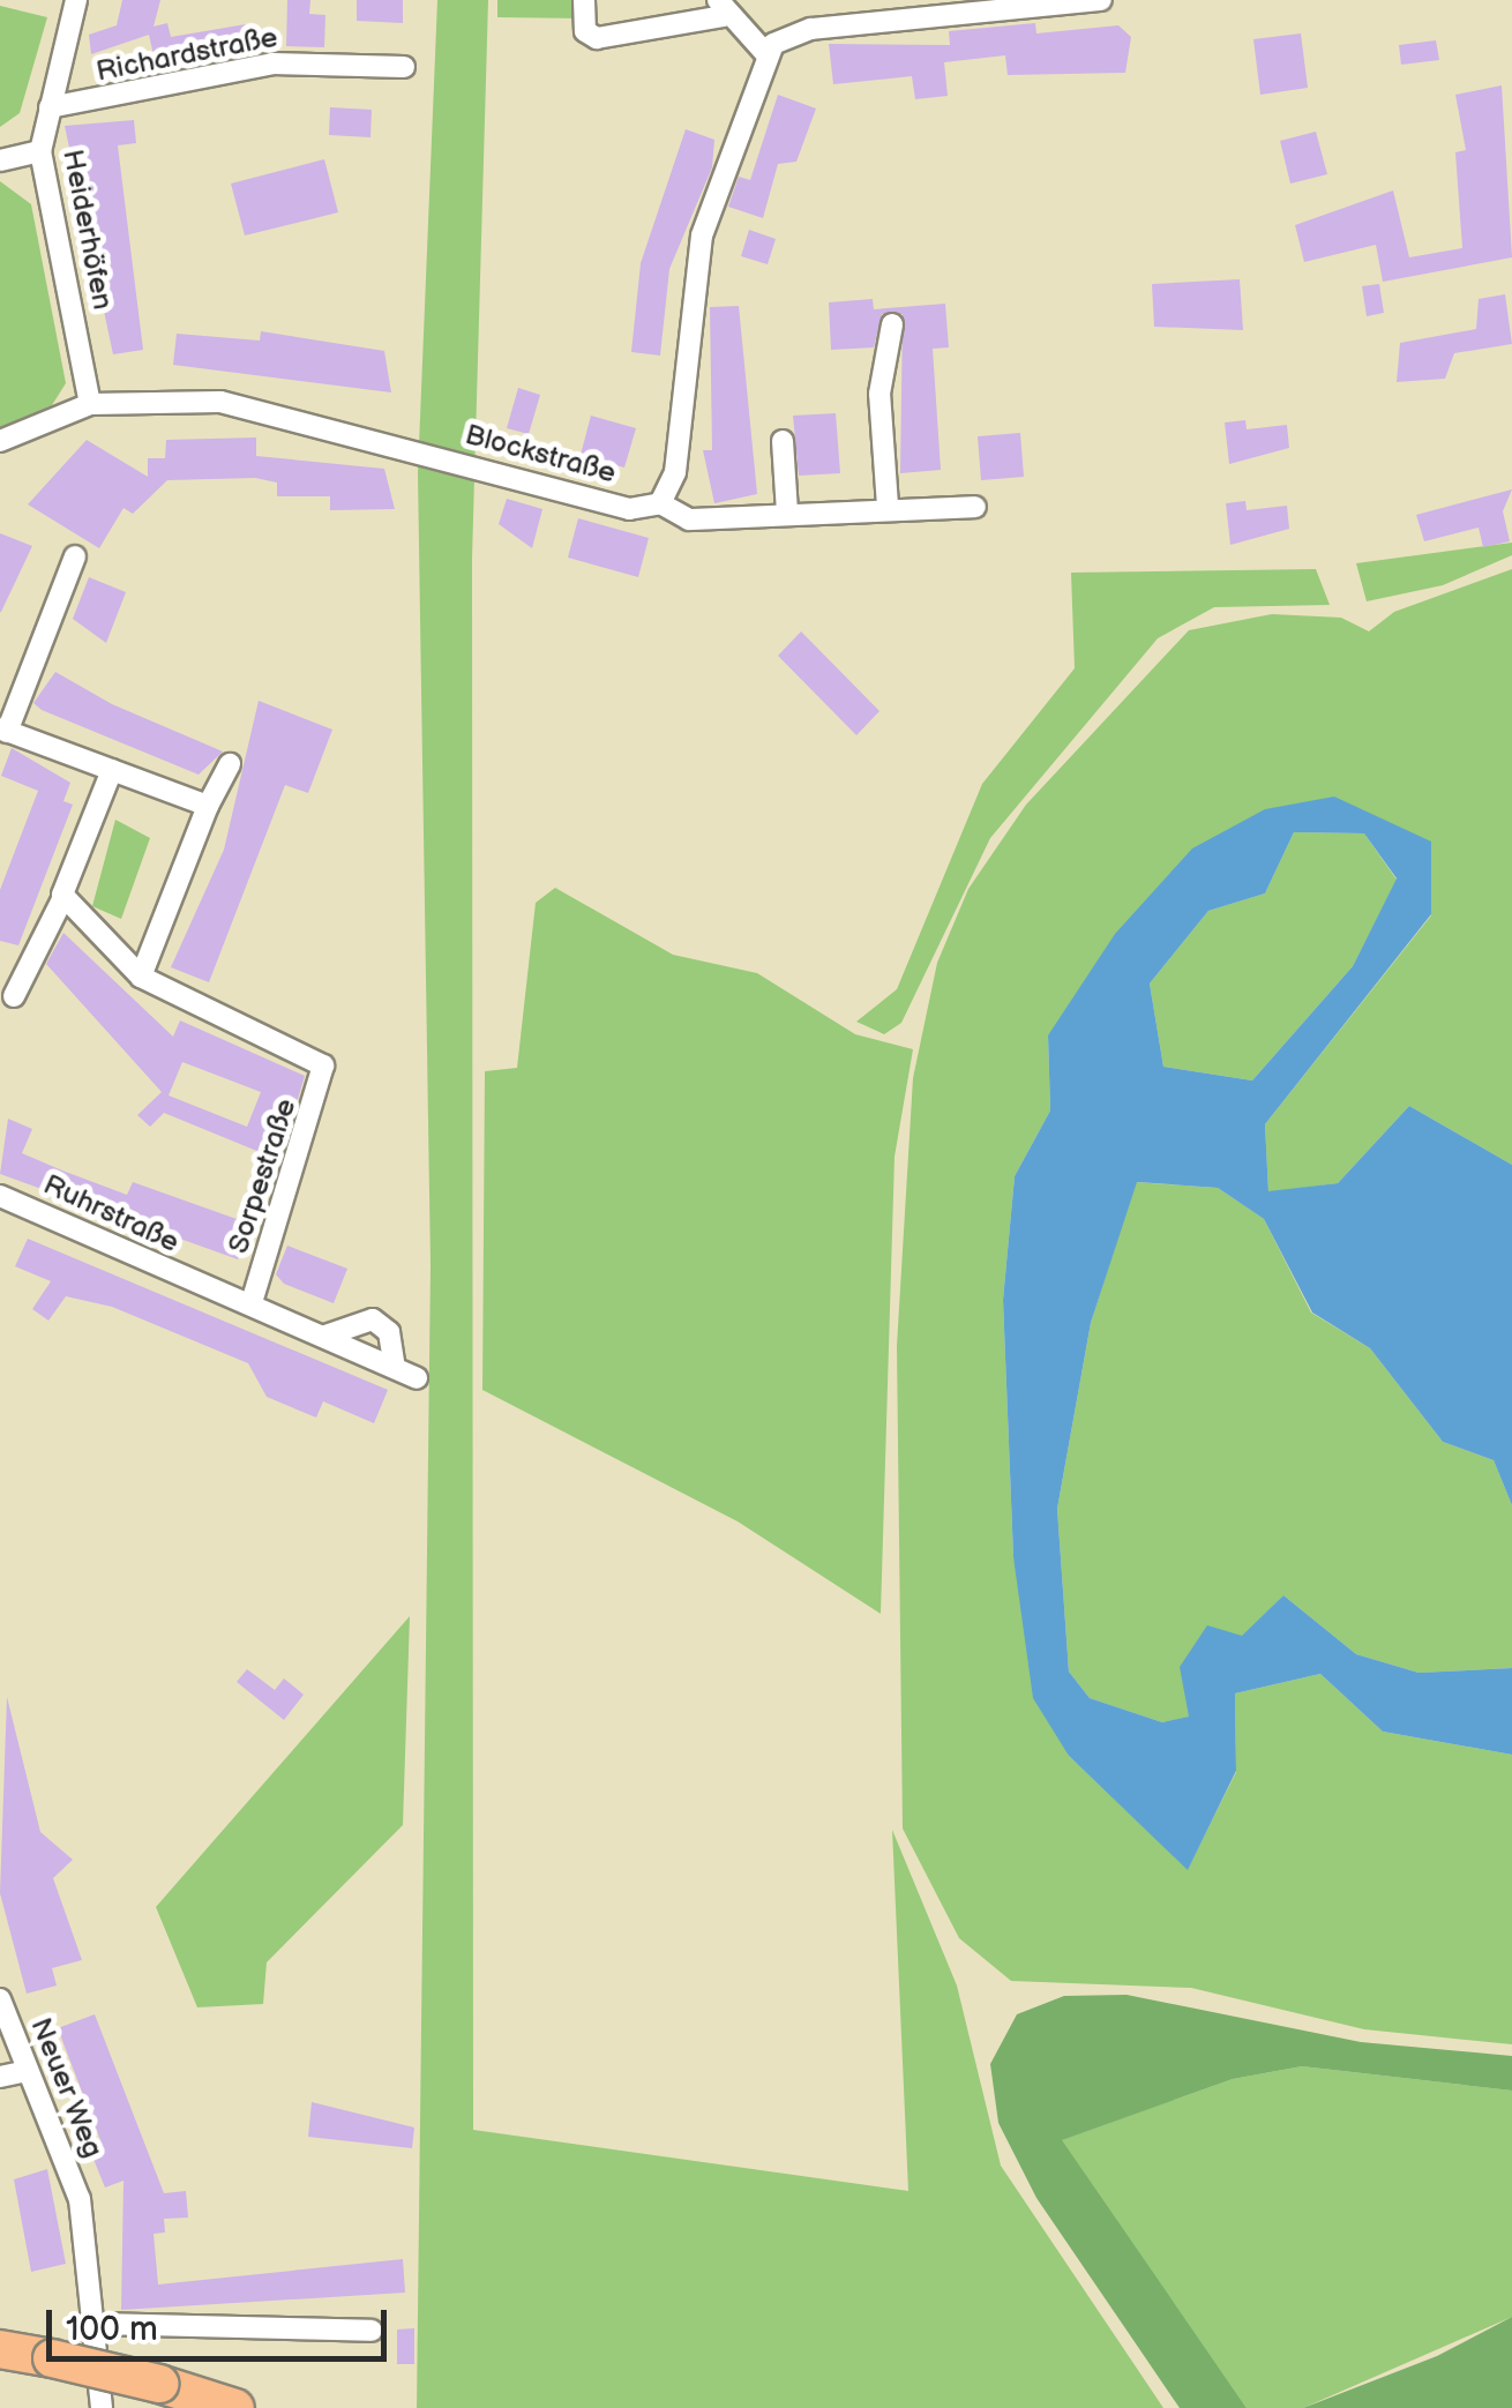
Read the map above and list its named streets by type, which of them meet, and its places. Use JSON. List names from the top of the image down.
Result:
{
  "streets": {
    "street": [
      "Richardstraße",
      "Heiderhöfen",
      "Blockstraße",
      "Sorpestraße",
      "Ruhrstraße",
      "Neuer Weg"
    ]
  },
  "crossings": [
    ["Richardstraße", "Heiderhöfen"],
    ["Heiderhöfen", "Blockstraße"],
    ["Sorpestraße", "Ruhrstraße"]
  ],
  "scale_bar": "100 m"
}
